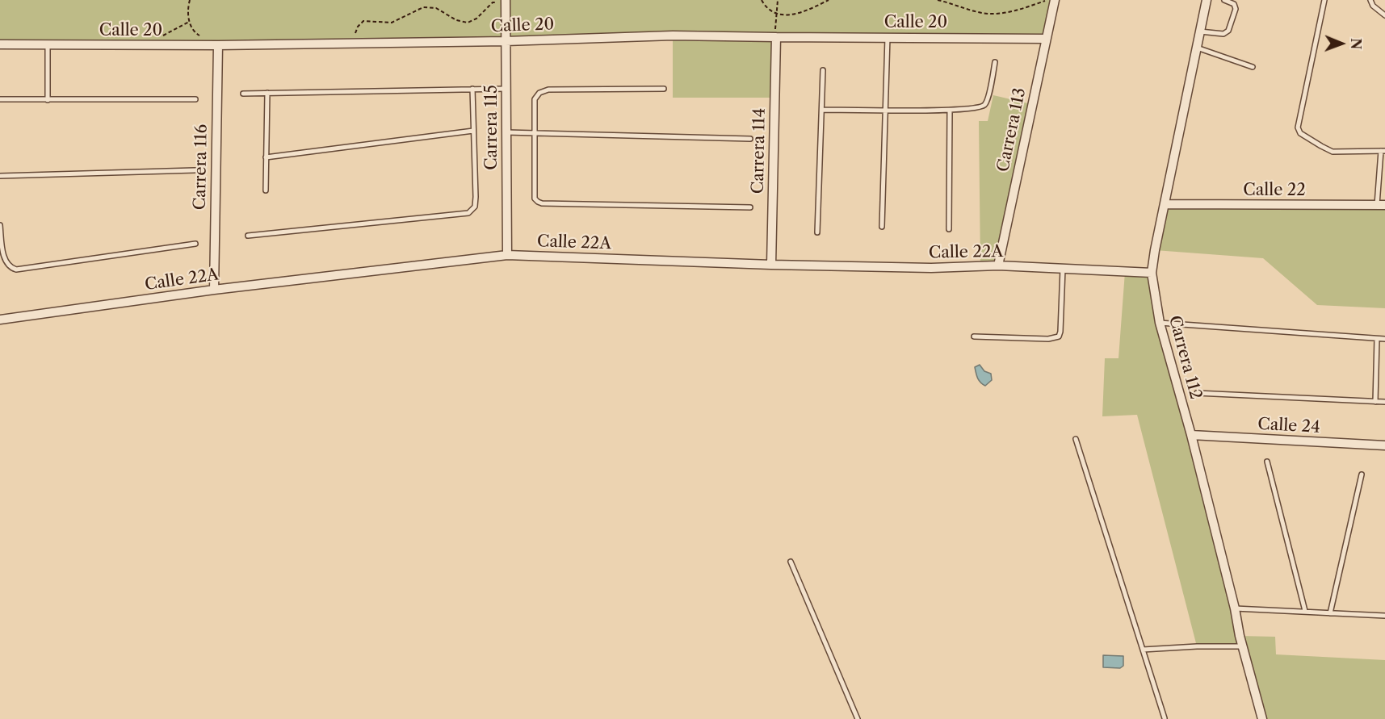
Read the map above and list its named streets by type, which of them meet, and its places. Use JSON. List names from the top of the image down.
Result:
{
  "streets": {
    "street": [
      "Calle 20",
      "Carrera 115",
      "Carrera 113",
      "Carrera 114",
      "Carrera 116",
      "Calle 22",
      "Calle 22A",
      "Carrera 112",
      "Calle 24"
    ]
  },
  "crossings": [
    ["Calle 20", "Carrera 115"],
    ["Calle 20", "Carrera 113"],
    ["Calle 20", "Carrera 114"],
    ["Calle 20", "Carrera 116"],
    ["Carrera 115", "Calle 22A"],
    ["Carrera 113", "Calle 22A"],
    ["Carrera 114", "Calle 22A"],
    ["Carrera 116", "Calle 22A"],
    ["Calle 22", "Carrera 112"],
    ["Calle 22A", "Carrera 112"],
    ["Carrera 112", "Calle 24"]
  ],
  "north": "right"
}
